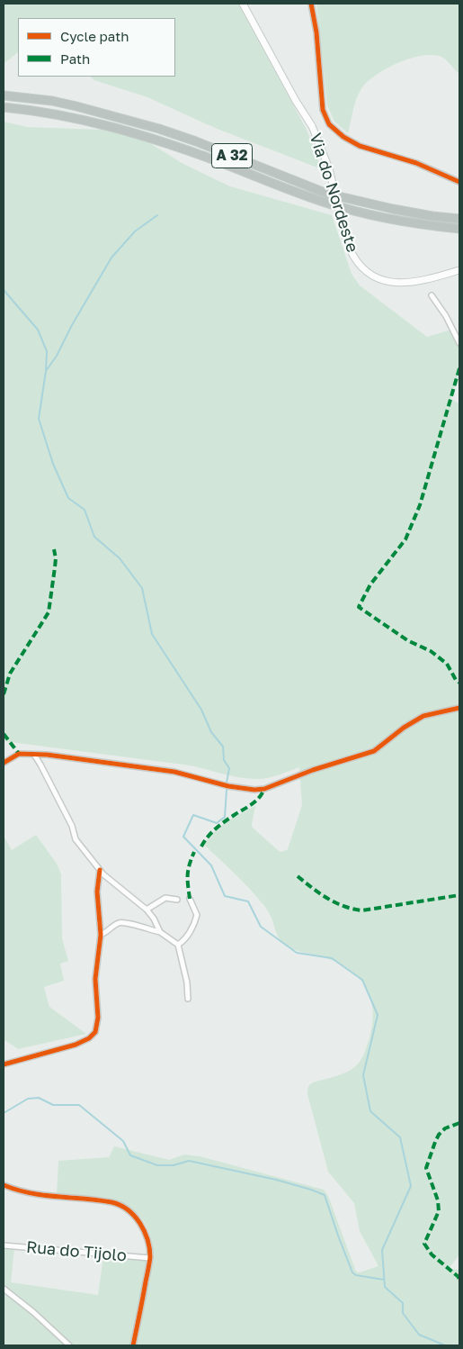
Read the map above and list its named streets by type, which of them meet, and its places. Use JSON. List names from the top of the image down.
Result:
{
  "streets": {
    "highway": ["A 32"],
    "main road": ["Via do Nordeste"],
    "street": ["Rua do Tijolo"]
  },
  "legend": ["Cycle path", "Path"]
}
